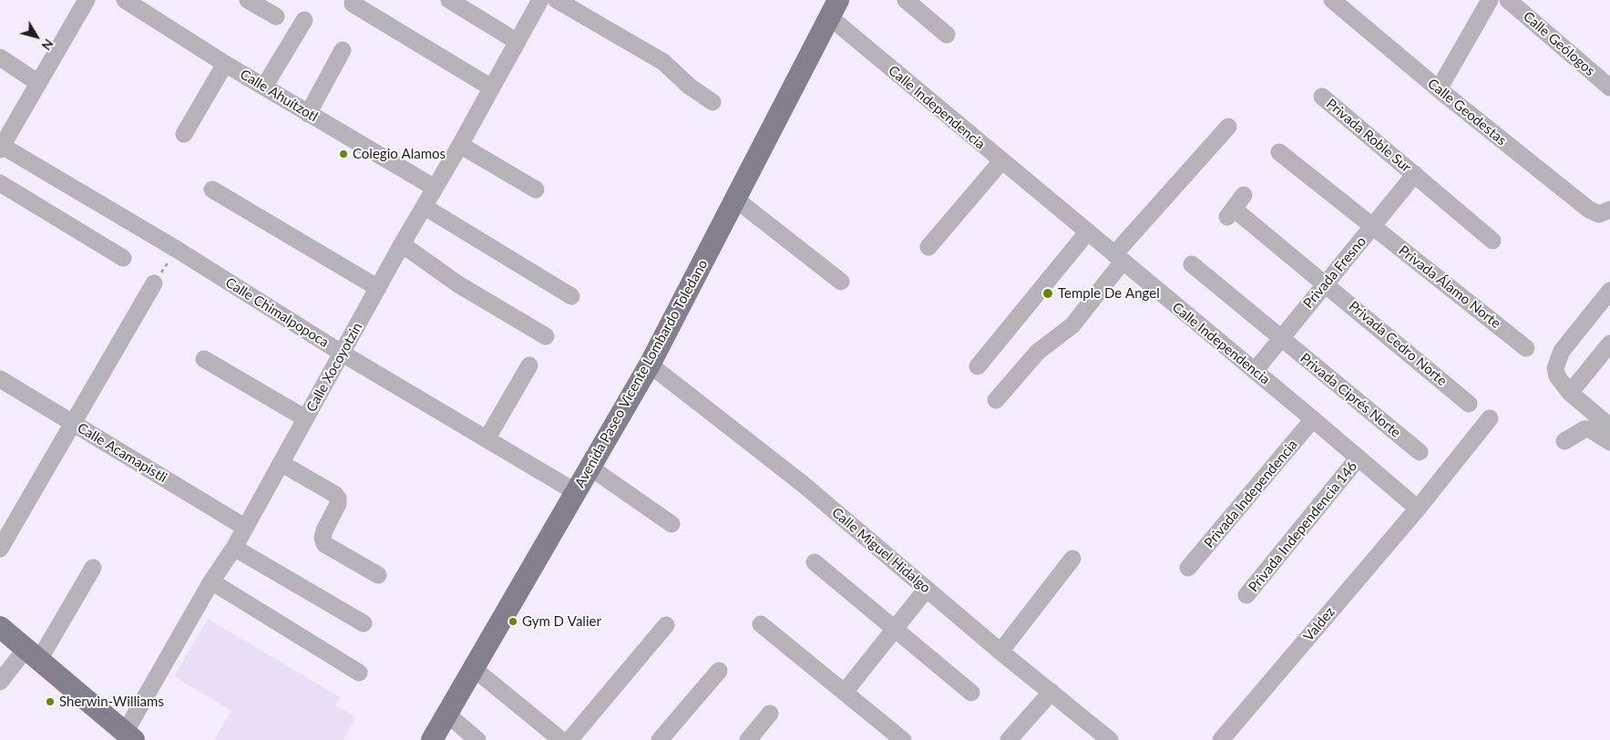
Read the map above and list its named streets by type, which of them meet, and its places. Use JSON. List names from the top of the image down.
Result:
{
  "streets": {
    "main road": ["Avenida Paseo Vicente Lombardo Toledano"],
    "street": [
      "Calle Geólogos",
      "Calle Ahuítzotl",
      "Calle Independencia",
      "Calle Geodestas",
      "Privada Roble Sur",
      "Privada Fresno",
      "Privada Álamo Norte",
      "Calle Chimalpopoca",
      "Privada Cedro Norte",
      "Calle Xocoyotzin",
      "Privada Ciprés Norte",
      "Calle Acamapistli",
      "Privada Independencia",
      "Privada Independencia 146",
      "Calle Miguel Hidalgo",
      "Valdez"
    ]
  },
  "crossings": [
    ["Calle Ahuítzotl", "Calle Xocoyotzin"],
    ["Calle Independencia", "Privada Fresno"],
    ["Calle Independencia", "Avenida Paseo Vicente Lombardo Toledano"],
    ["Calle Independencia", "Privada Independencia"],
    ["Calle Independencia", "Privada Independencia 146"],
    ["Calle Independencia", "Valdez"],
    ["Privada Roble Sur", "Privada Fresno"],
    ["Privada Fresno", "Privada Álamo Norte"],
    ["Privada Fresno", "Privada Cedro Norte"],
    ["Privada Fresno", "Privada Ciprés Norte"],
    ["Calle Chimalpopoca", "Calle Xocoyotzin"],
    ["Calle Chimalpopoca", "Avenida Paseo Vicente Lombardo Toledano"],
    ["Calle Xocoyotzin", "Calle Acamapistli"],
    ["Avenida Paseo Vicente Lombardo Toledano", "Calle Miguel Hidalgo"]
  ],
  "places": [
    "Colegio Alamos",
    "Temple De Angel",
    "Gym D Valier",
    "Sherwin-Williams"
  ],
  "north": "bottom right"
}
